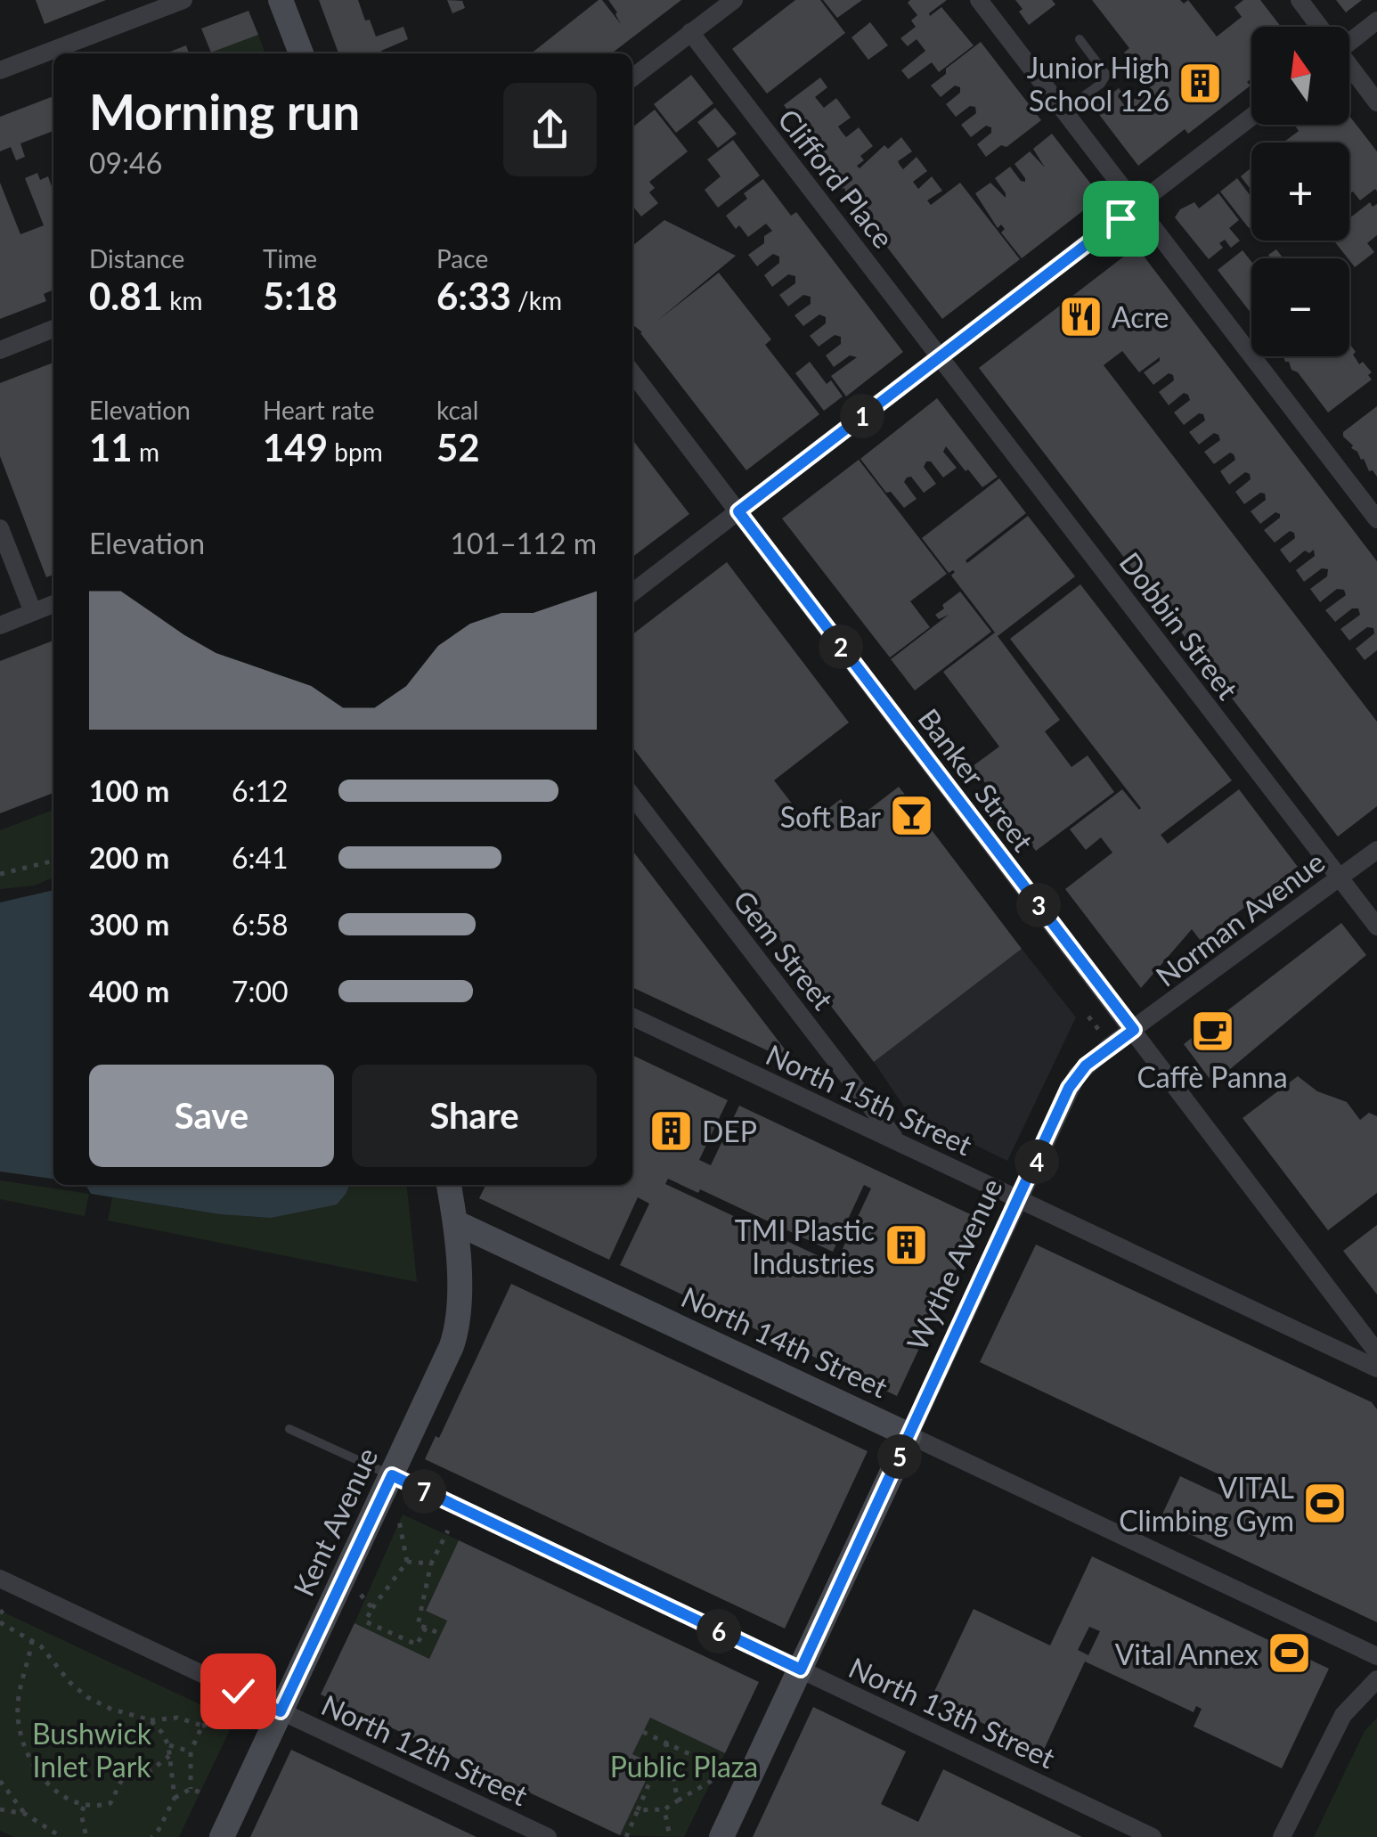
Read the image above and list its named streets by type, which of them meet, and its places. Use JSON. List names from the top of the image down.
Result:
{
  "streets": {
    "main road": ["Wythe Avenue", "North 14th Street", "Kent Avenue"],
    "street": [
      "Clifford Place",
      "Dobbin Street",
      "Banker Street",
      "Norman Avenue",
      "Gem Street",
      "North 15th Street",
      "North 13th Street",
      "North 12th Street"
    ]
  },
  "crossings": [
    ["Clifford Place", "Dobbin Street"],
    ["Dobbin Street", "Norman Avenue"],
    ["Banker Street", "Norman Avenue"],
    ["Banker Street", "Wythe Avenue"],
    ["Norman Avenue", "Wythe Avenue"],
    ["Gem Street", "North 15th Street"],
    ["North 15th Street", "Wythe Avenue"],
    ["Wythe Avenue", "North 14th Street"],
    ["Wythe Avenue", "North 13th Street"],
    ["North 14th Street", "Kent Avenue"],
    ["Kent Avenue", "North 13th Street"],
    ["Kent Avenue", "North 12th Street"]
  ],
  "parks": ["Bushwick Inlet Park", "Public Plaza"],
  "places": {
    "building": ["Junior High School 126", "DEP", "TMI Plastic Industries"],
    "restaurant": ["Acre"],
    "bar": ["Soft Bar"],
    "cafe": ["Caffè Panna"],
    "sports": ["VITAL Climbing Gym", "Vital Annex"]
  },
  "north": "top",
  "page": {
    "map_buttons": ["+", "−"],
    "heading": ["Morning run", "09:46"],
    "stats": [
      ["Distance", "0.81 km"],
      ["Time", "5:18"],
      ["Pace", "6:33 /km"],
      ["Elevation", "11 m"],
      ["Heart rate", "149 bpm"],
      ["kcal", "52"]
    ],
    "pins": [
      "1",
      "2",
      "3",
      "4",
      "5",
      "7",
      "6"
    ],
    "chart": ["Elevation", "101–112 m"],
    "list": [
      {
        "name": "100 m",
        "note": "6:12"
      },
      {
        "name": "200 m",
        "note": "6:41"
      },
      {
        "name": "300 m",
        "note": "6:58"
      },
      {
        "name": "400 m",
        "note": "7:00"
      }
    ],
    "buttons": ["Save", "Share"]
  }
}
